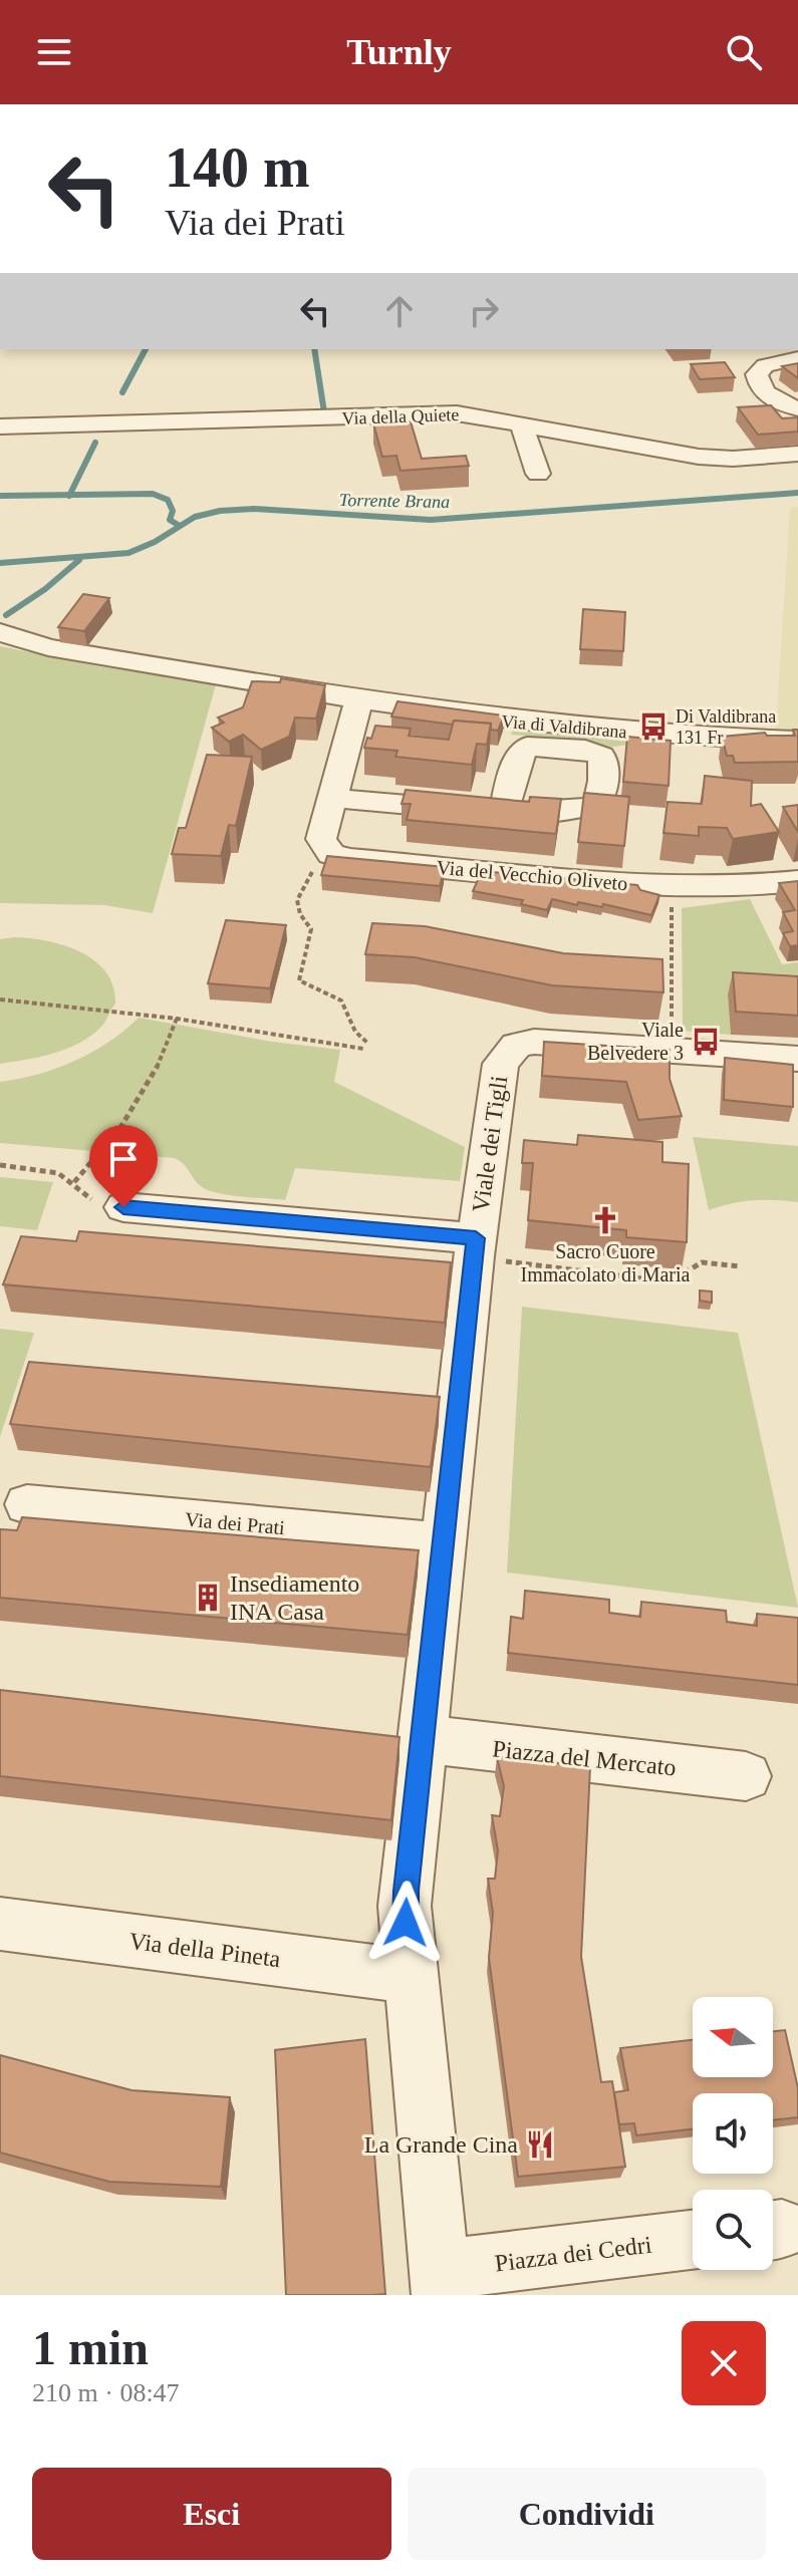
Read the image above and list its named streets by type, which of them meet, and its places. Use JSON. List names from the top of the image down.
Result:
{
  "streets": {
    "street": [
      "Via della Quiete",
      "Via di Valdibrana",
      "Via del Vecchio Oliveto",
      "Viale dei Tigli",
      "Via dei Prati",
      "Piazza del Mercato",
      "Via della Pineta",
      "Piazza dei Cedri"
    ]
  },
  "crossings": [
    ["Via di Valdibrana", "Via del Vecchio Oliveto"],
    ["Viale dei Tigli", "Via dei Prati"],
    ["Viale dei Tigli", "Piazza del Mercato"],
    ["Viale dei Tigli", "Via della Pineta"],
    ["Viale dei Tigli", "Piazza dei Cedri"]
  ],
  "water": ["Torrente Brana"],
  "places": {
    "bus stop": ["Di Valdibrana 131 Fr", "Viale Belvedere 3"],
    "church": ["Sacro Cuore Immacolato di Maria"],
    "building": ["Insediamento INA Casa"],
    "restaurant": ["La Grande Cina"]
  },
  "north": "left",
  "page": {
    "header": "Turnly",
    "turn": ["140 m", "Via dei Prati"],
    "heading": ["1 min", "210 m · 08:47"],
    "buttons": ["Esci", "Condividi"]
  }
}
